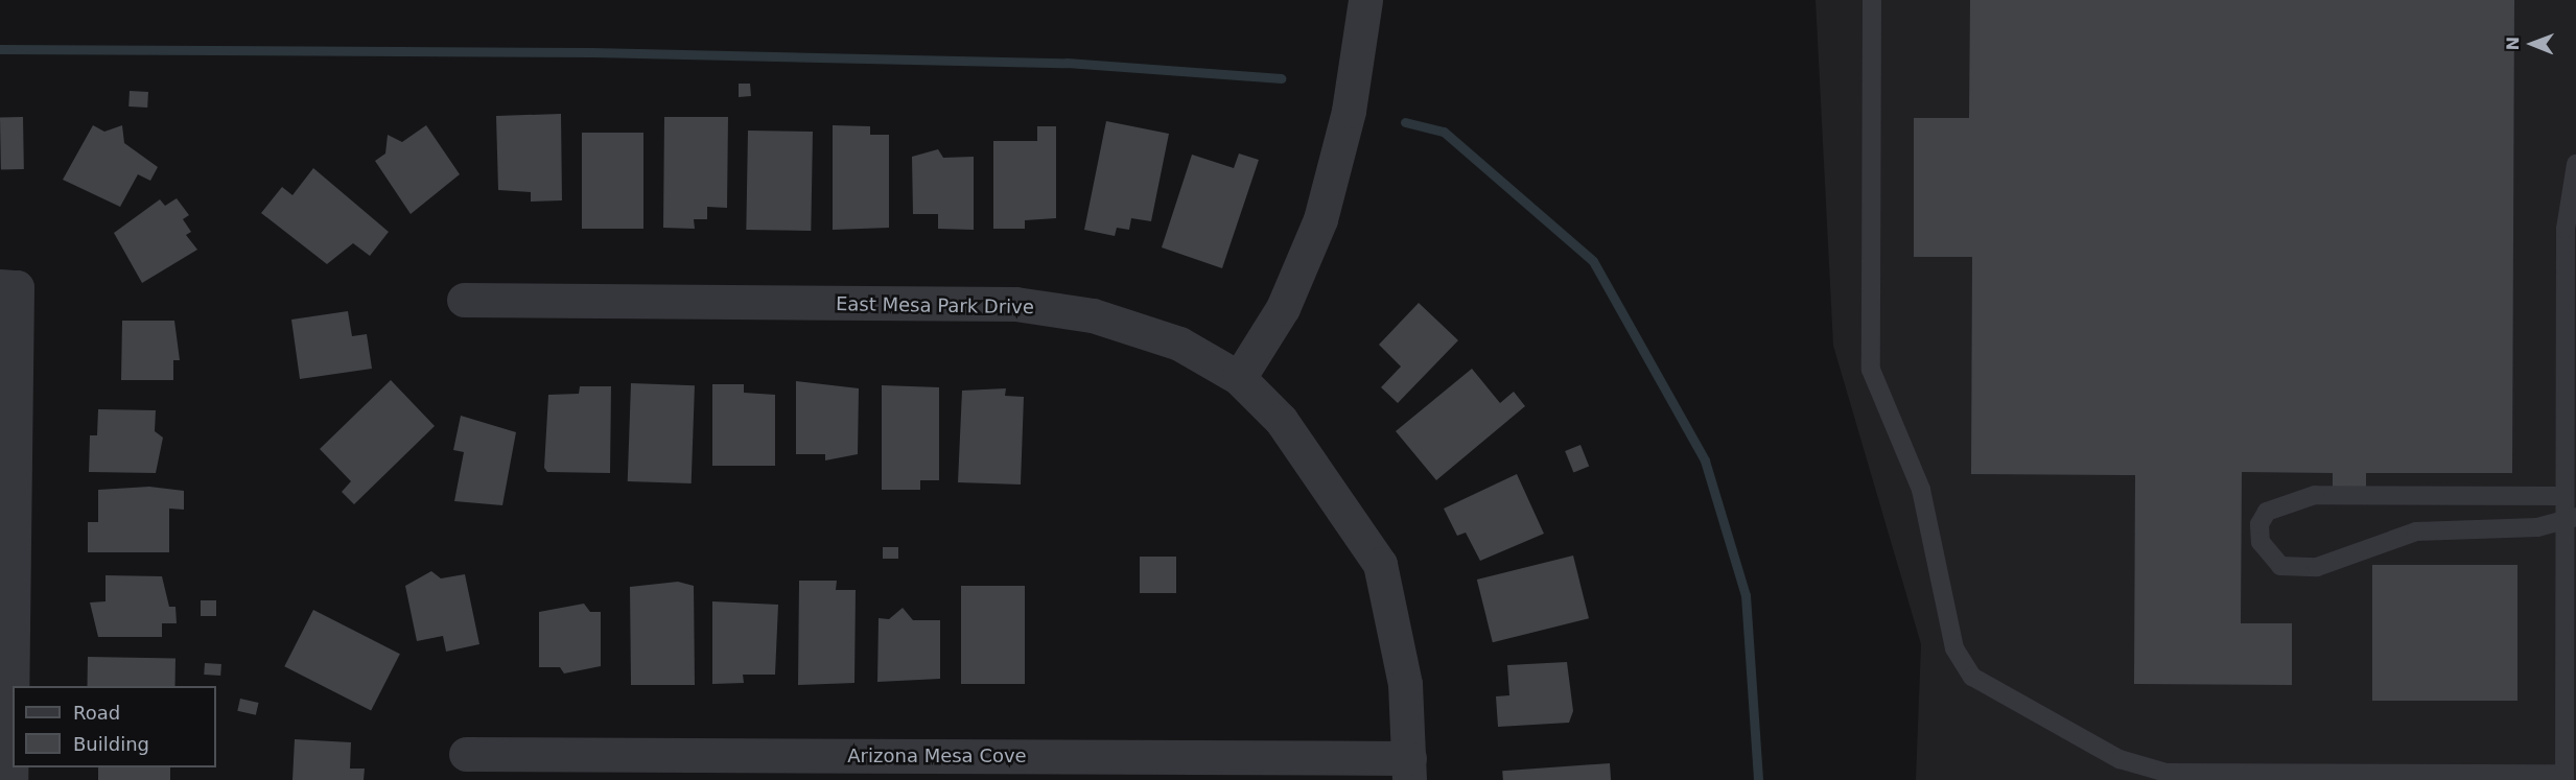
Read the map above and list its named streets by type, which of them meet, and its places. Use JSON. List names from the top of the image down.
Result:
{
  "streets": {
    "street": ["East Mesa Park Drive", "Arizona Mesa Cove"]
  },
  "crossings": [
    ["East Mesa Park Drive", "Arizona Mesa Cove"]
  ],
  "legend": ["Road", "Building"],
  "north": "left"
}
